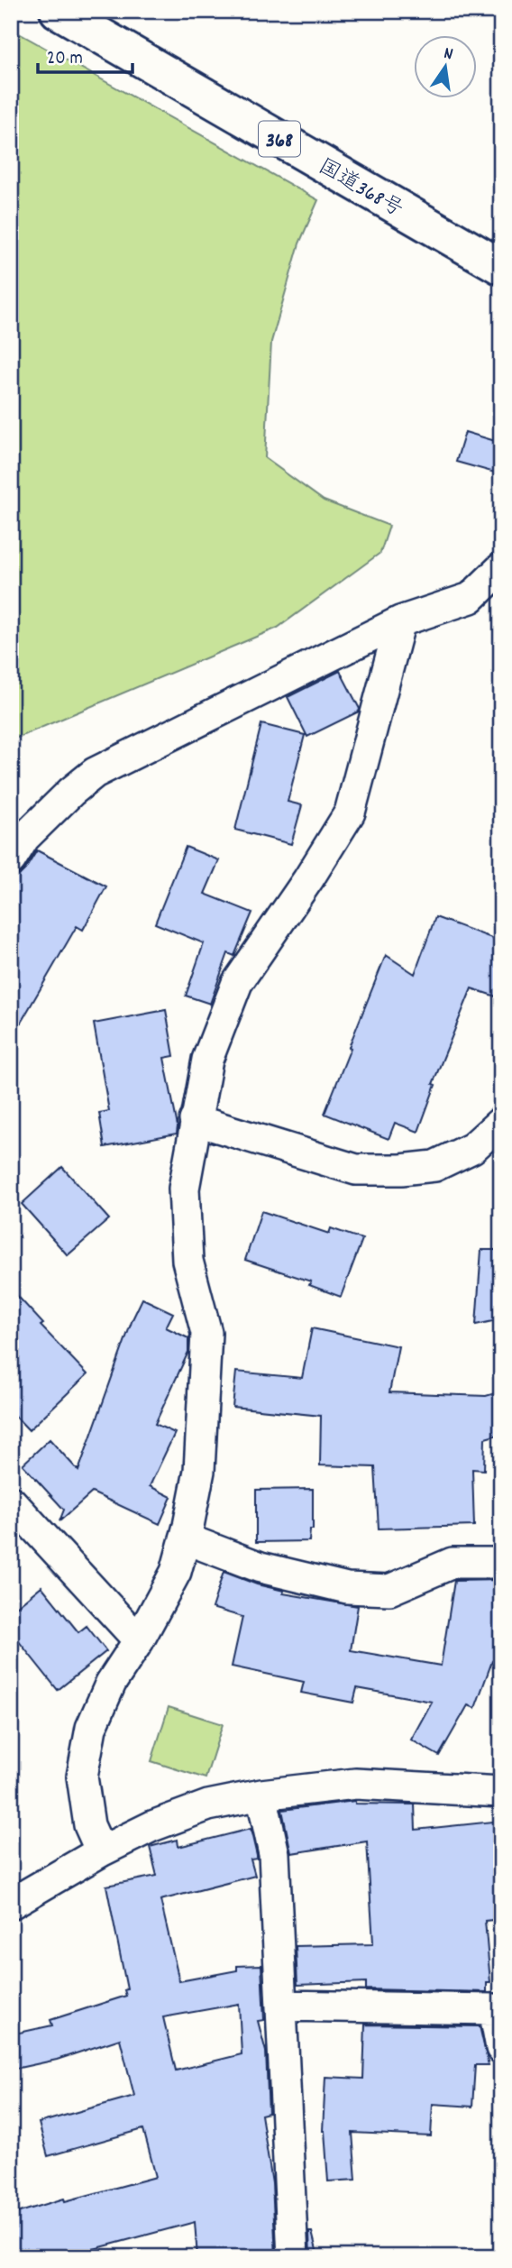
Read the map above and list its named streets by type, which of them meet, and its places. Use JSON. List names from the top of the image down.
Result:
{
  "streets": {
    "highway": ["368", "国道368号"]
  },
  "scale_bar": "20 m",
  "north": "top"
}
